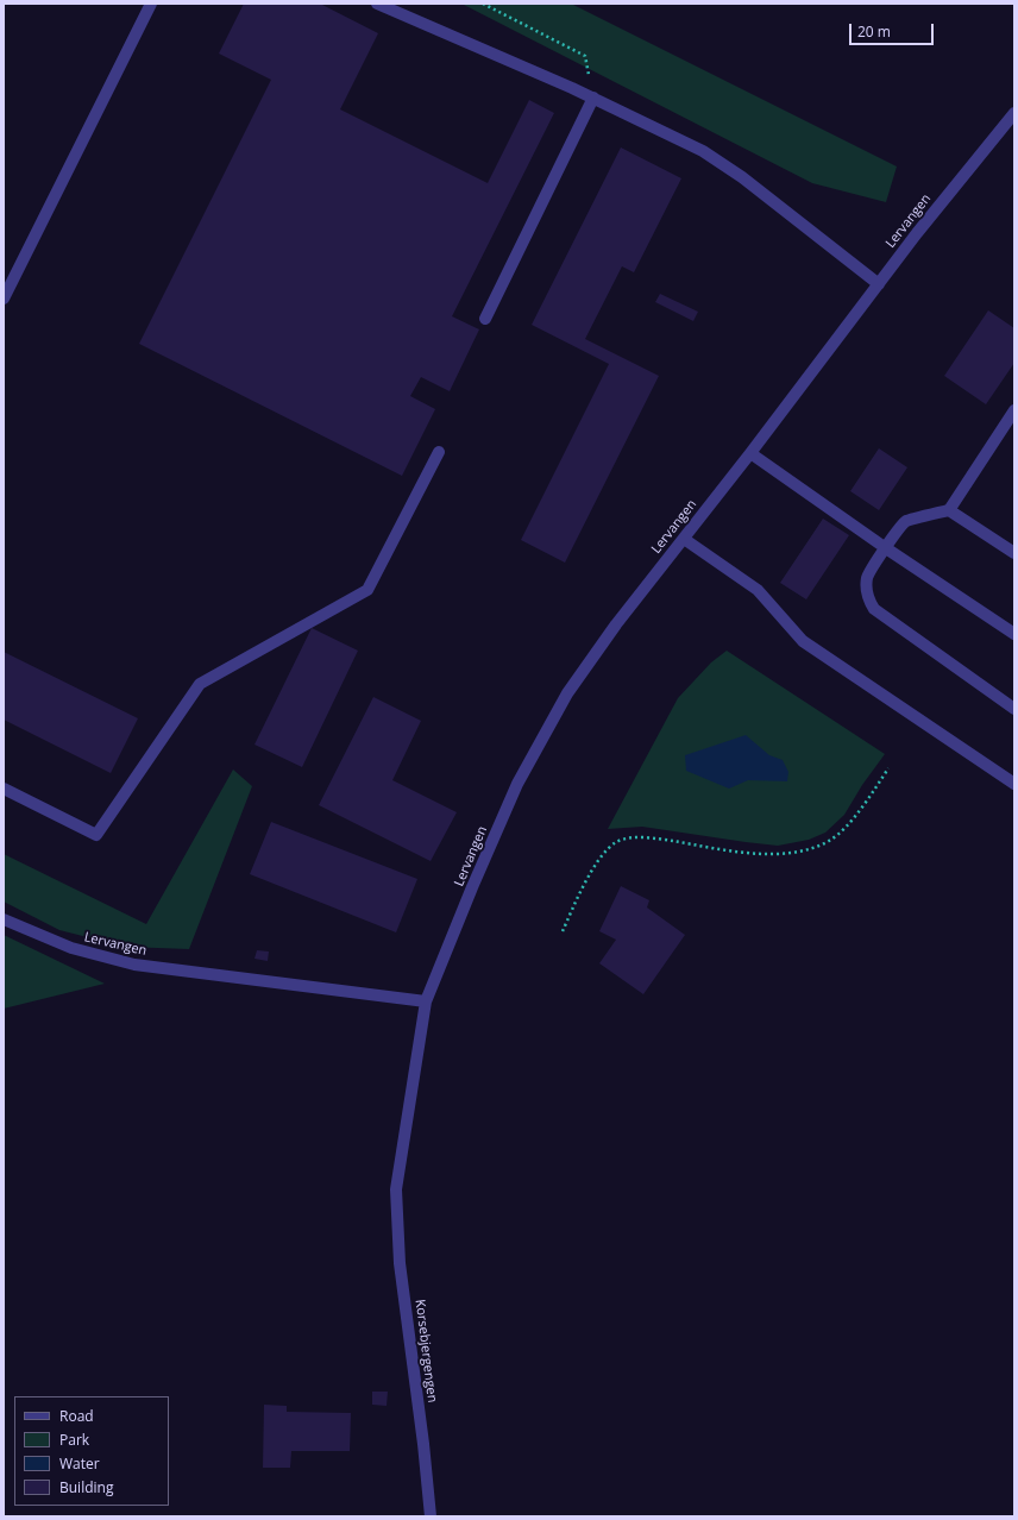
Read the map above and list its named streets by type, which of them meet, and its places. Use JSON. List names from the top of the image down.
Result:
{
  "streets": {
    "street": ["Lervangen", "Korsebjergengen"]
  },
  "crossings": [
    ["Lervangen", "Korsebjergengen"]
  ],
  "legend": [
    "Road",
    "Park",
    "Water",
    "Building"
  ],
  "scale_bar": "20 m"
}
